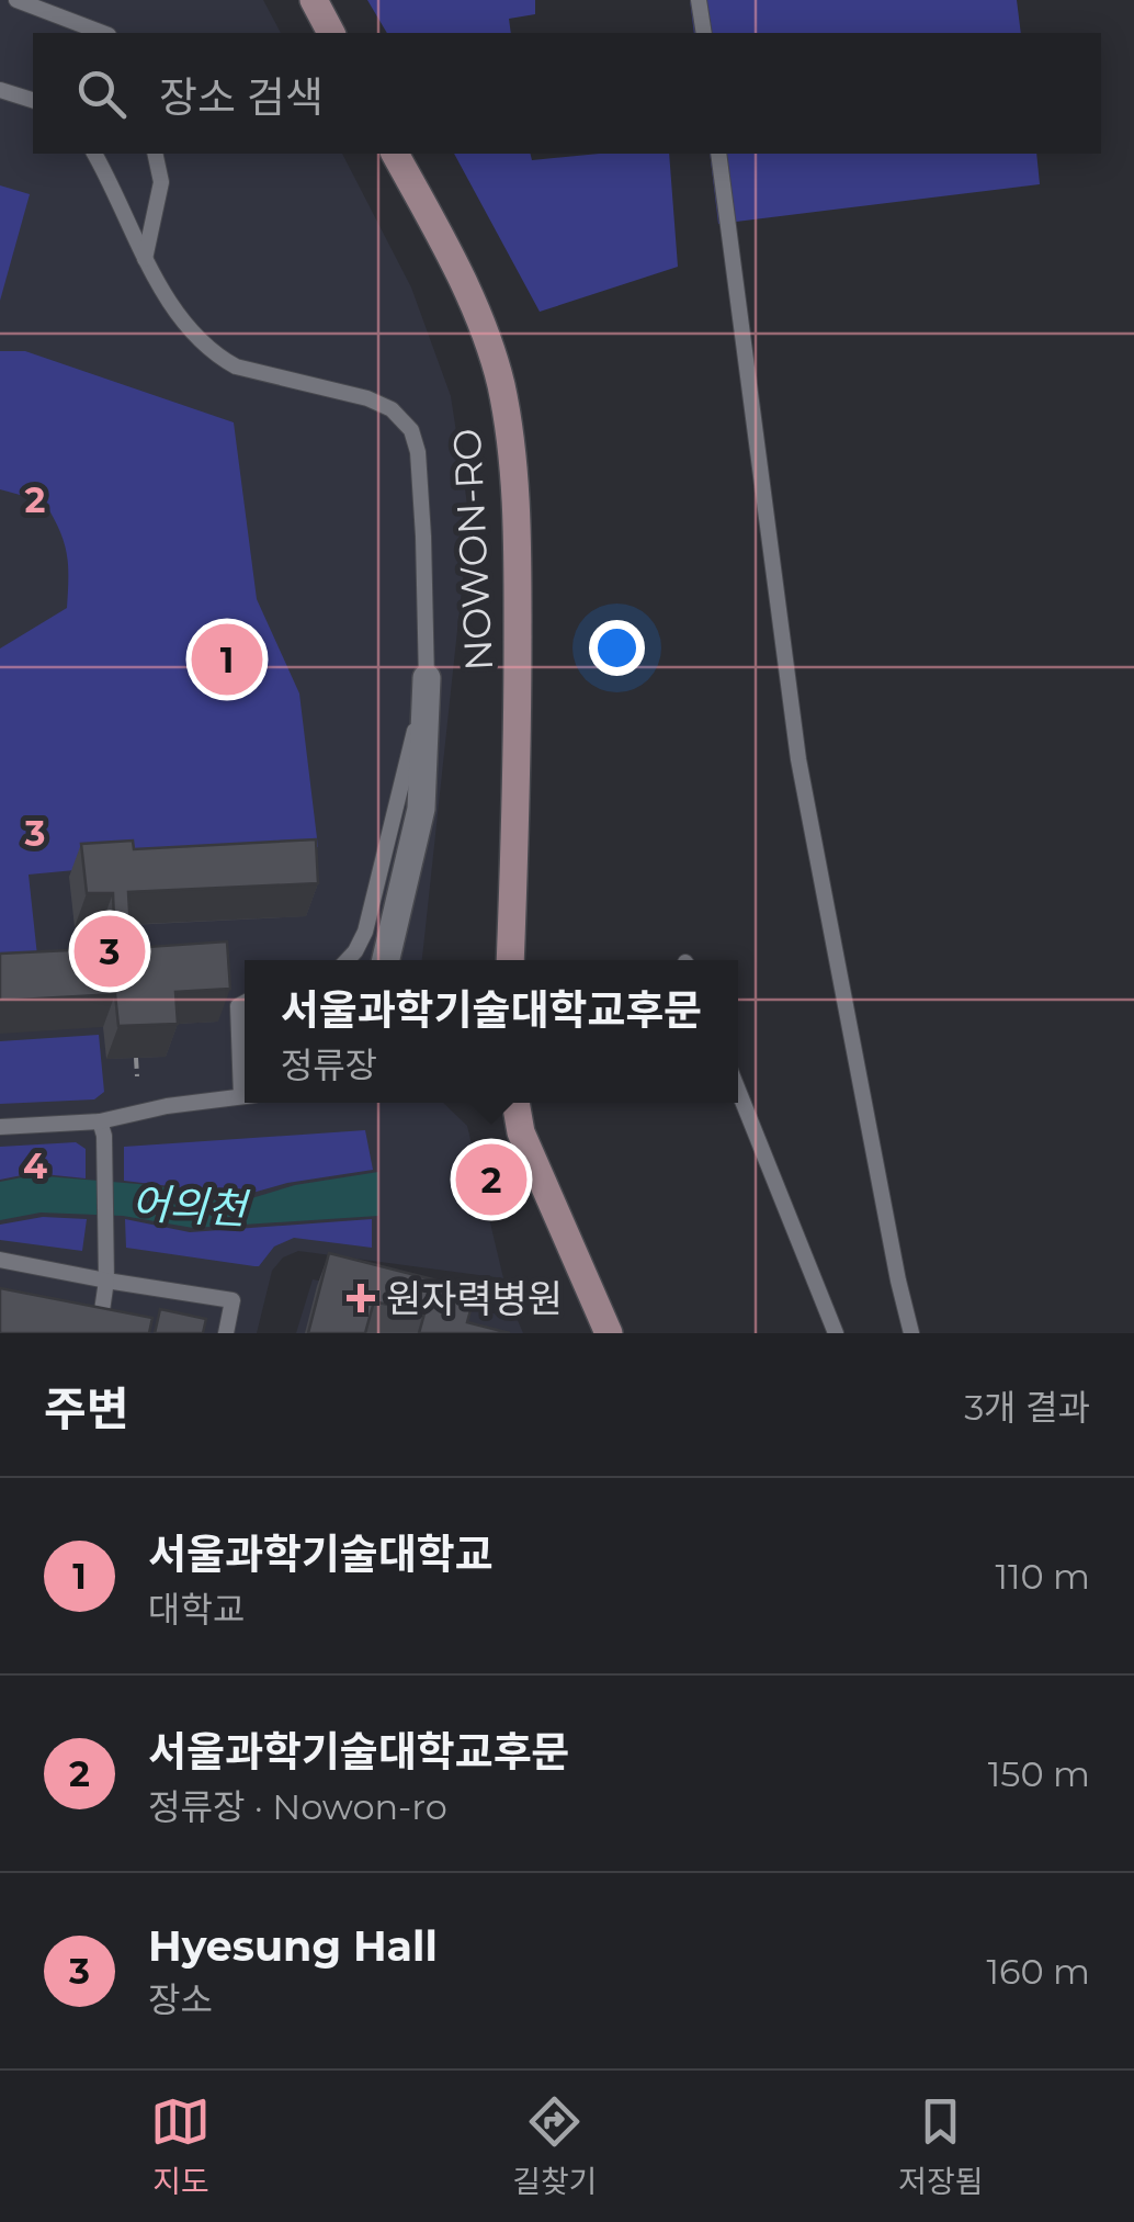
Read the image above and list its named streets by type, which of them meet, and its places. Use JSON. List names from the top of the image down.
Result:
{
  "streets": {
    "main road": ["NOWON-RO"]
  },
  "water": ["어의천"],
  "places": {
    "health": ["원자력병원"]
  },
  "page": {
    "search": "장소 검색",
    "pins": ["1", "3", "2"],
    "popup": ["서울과학기술대학교후문", "정류장"],
    "heading": ["주변", "3개 결과"],
    "list": [
      {
        "mark": "1",
        "name": "서울과학기술대학교",
        "note": "대학교",
        "value": "110 m"
      },
      {
        "mark": "2",
        "name": "서울과학기술대학교후문",
        "note": "정류장 · Nowon-ro",
        "value": "150 m"
      },
      {
        "mark": "3",
        "name": "Hyesung Hall",
        "note": "장소",
        "value": "160 m"
      }
    ],
    "nav": ["지도", "길찾기", "저장됨"]
  },
  "grid": {
    "rows": ["2", "3", "4"]
  }
}
